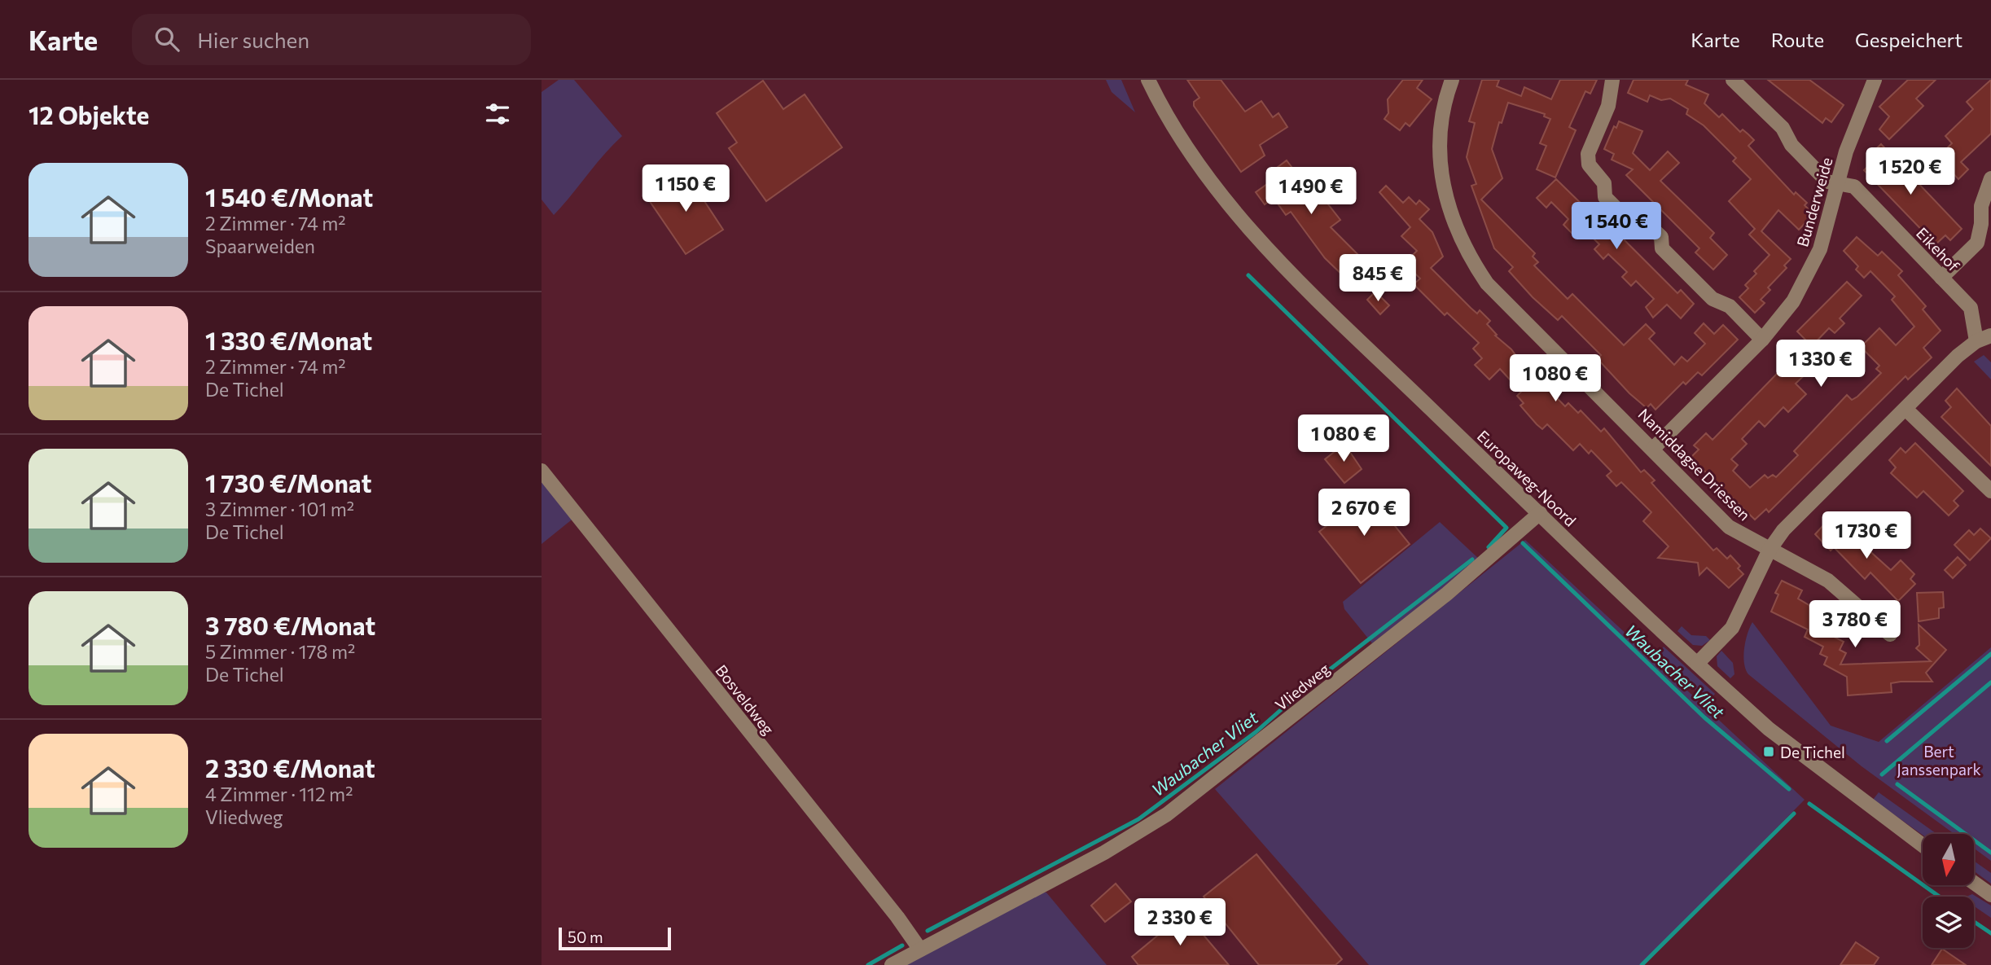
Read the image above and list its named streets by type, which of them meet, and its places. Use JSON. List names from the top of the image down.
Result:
{
  "streets": {
    "street": [
      "Bunderweide",
      "Eikehof",
      "Namiddagse Driessen",
      "Europaweg-Noord",
      "Vliedweg",
      "Bosveldweg"
    ]
  },
  "crossings": [
    ["Bunderweide", "Eikehof"],
    ["Bunderweide", "Namiddagse Driessen"],
    ["Europaweg-Noord", "Vliedweg"],
    ["Vliedweg", "Bosveldweg"]
  ],
  "water": ["Waubacher Vliet"],
  "parks": ["Bert Janssenpark"],
  "places": {
    "transit": ["De Tichel"]
  },
  "scale_bar": "50 m",
  "north": "bottom",
  "page": {
    "header": "Karte",
    "search": "Hier suchen",
    "nav": ["Karte", "Route", "Gespeichert"],
    "heading": "12 Objekte",
    "price": [
      "1 520 €",
      "1 150 €",
      "1 490 €",
      "1 540 €",
      "845 €",
      "1 330 €",
      "1 080 €",
      "1 080 €",
      "2 670 €",
      "1 730 €",
      "3 780 €",
      "2 330 €"
    ],
    "list": [
      {
        "name": "1 540 €/Monat",
        "note": "2 Zimmer · 74 m² · Spaarweiden"
      },
      {
        "name": "1 330 €/Monat",
        "note": "2 Zimmer · 74 m² · De Tichel"
      },
      {
        "name": "1 730 €/Monat",
        "note": "3 Zimmer · 101 m² · De Tichel"
      },
      {
        "name": "3 780 €/Monat",
        "note": "5 Zimmer · 178 m² · De Tichel"
      },
      {
        "name": "2 330 €/Monat",
        "note": "4 Zimmer · 112 m² · Vliedweg"
      }
    ],
    "scale": "50 m"
  }
}
